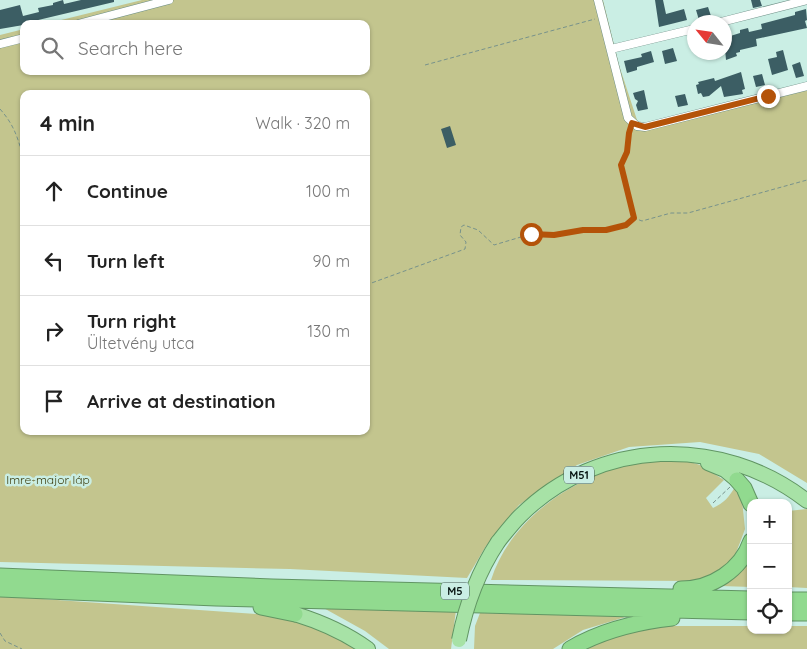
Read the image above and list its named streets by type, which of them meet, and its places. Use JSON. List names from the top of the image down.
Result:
{
  "streets": {
    "highway": ["M51", "M5"]
  },
  "parks": ["Imre-major láp"],
  "north": "top left",
  "page": {
    "search": "Search here",
    "heading": ["4 min", "Walk · 320 m"],
    "list": [
      ["Continue", "100 m"],
      ["Turn left", "90 m"],
      ["Turn right", "Ültetvény utca", "130 m"],
      "Arrive at destination"
    ],
    "map_buttons": ["+", "−"]
  }
}
